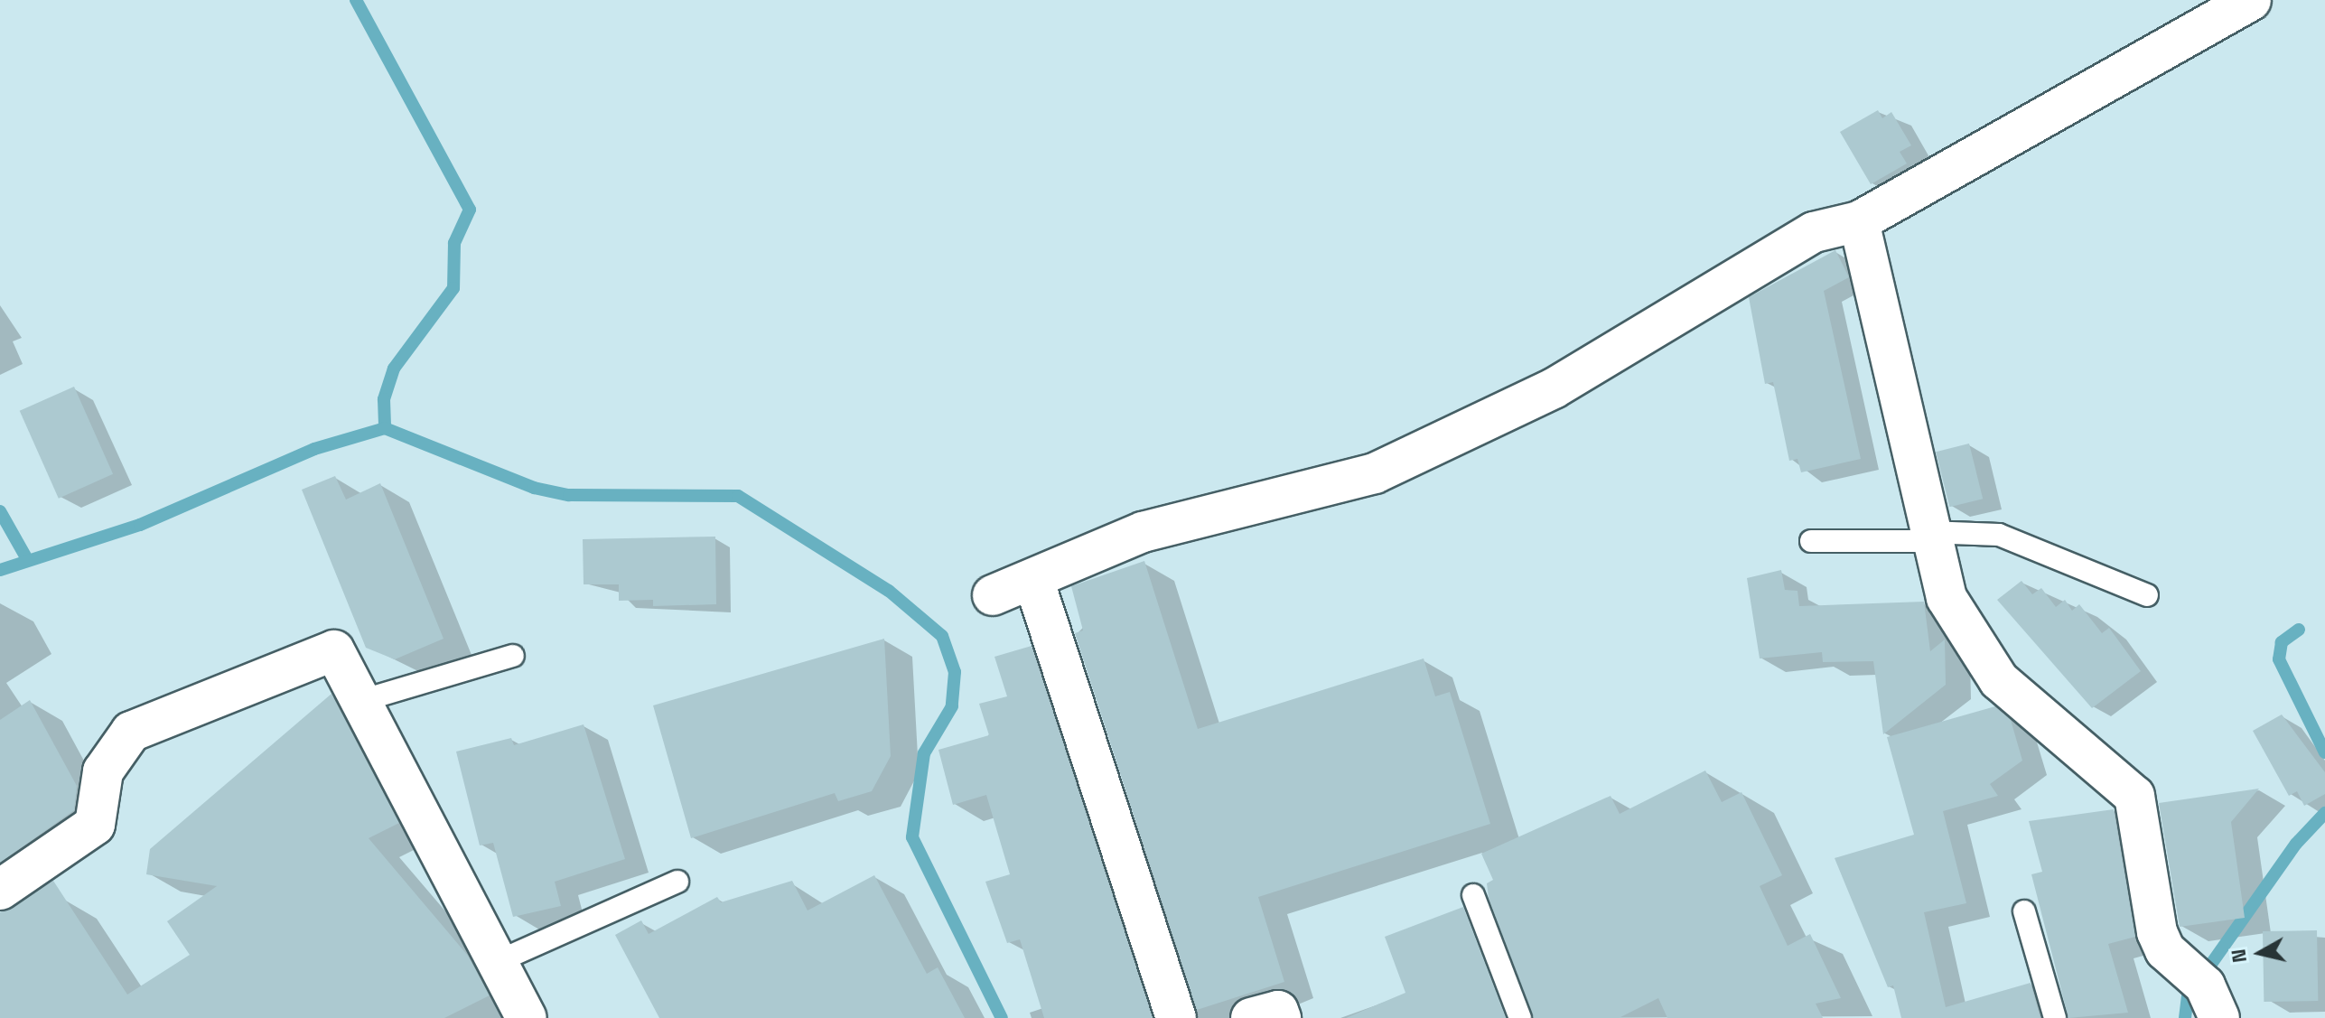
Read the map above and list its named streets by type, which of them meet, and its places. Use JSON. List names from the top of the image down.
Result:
{
  "north": "left"
}
